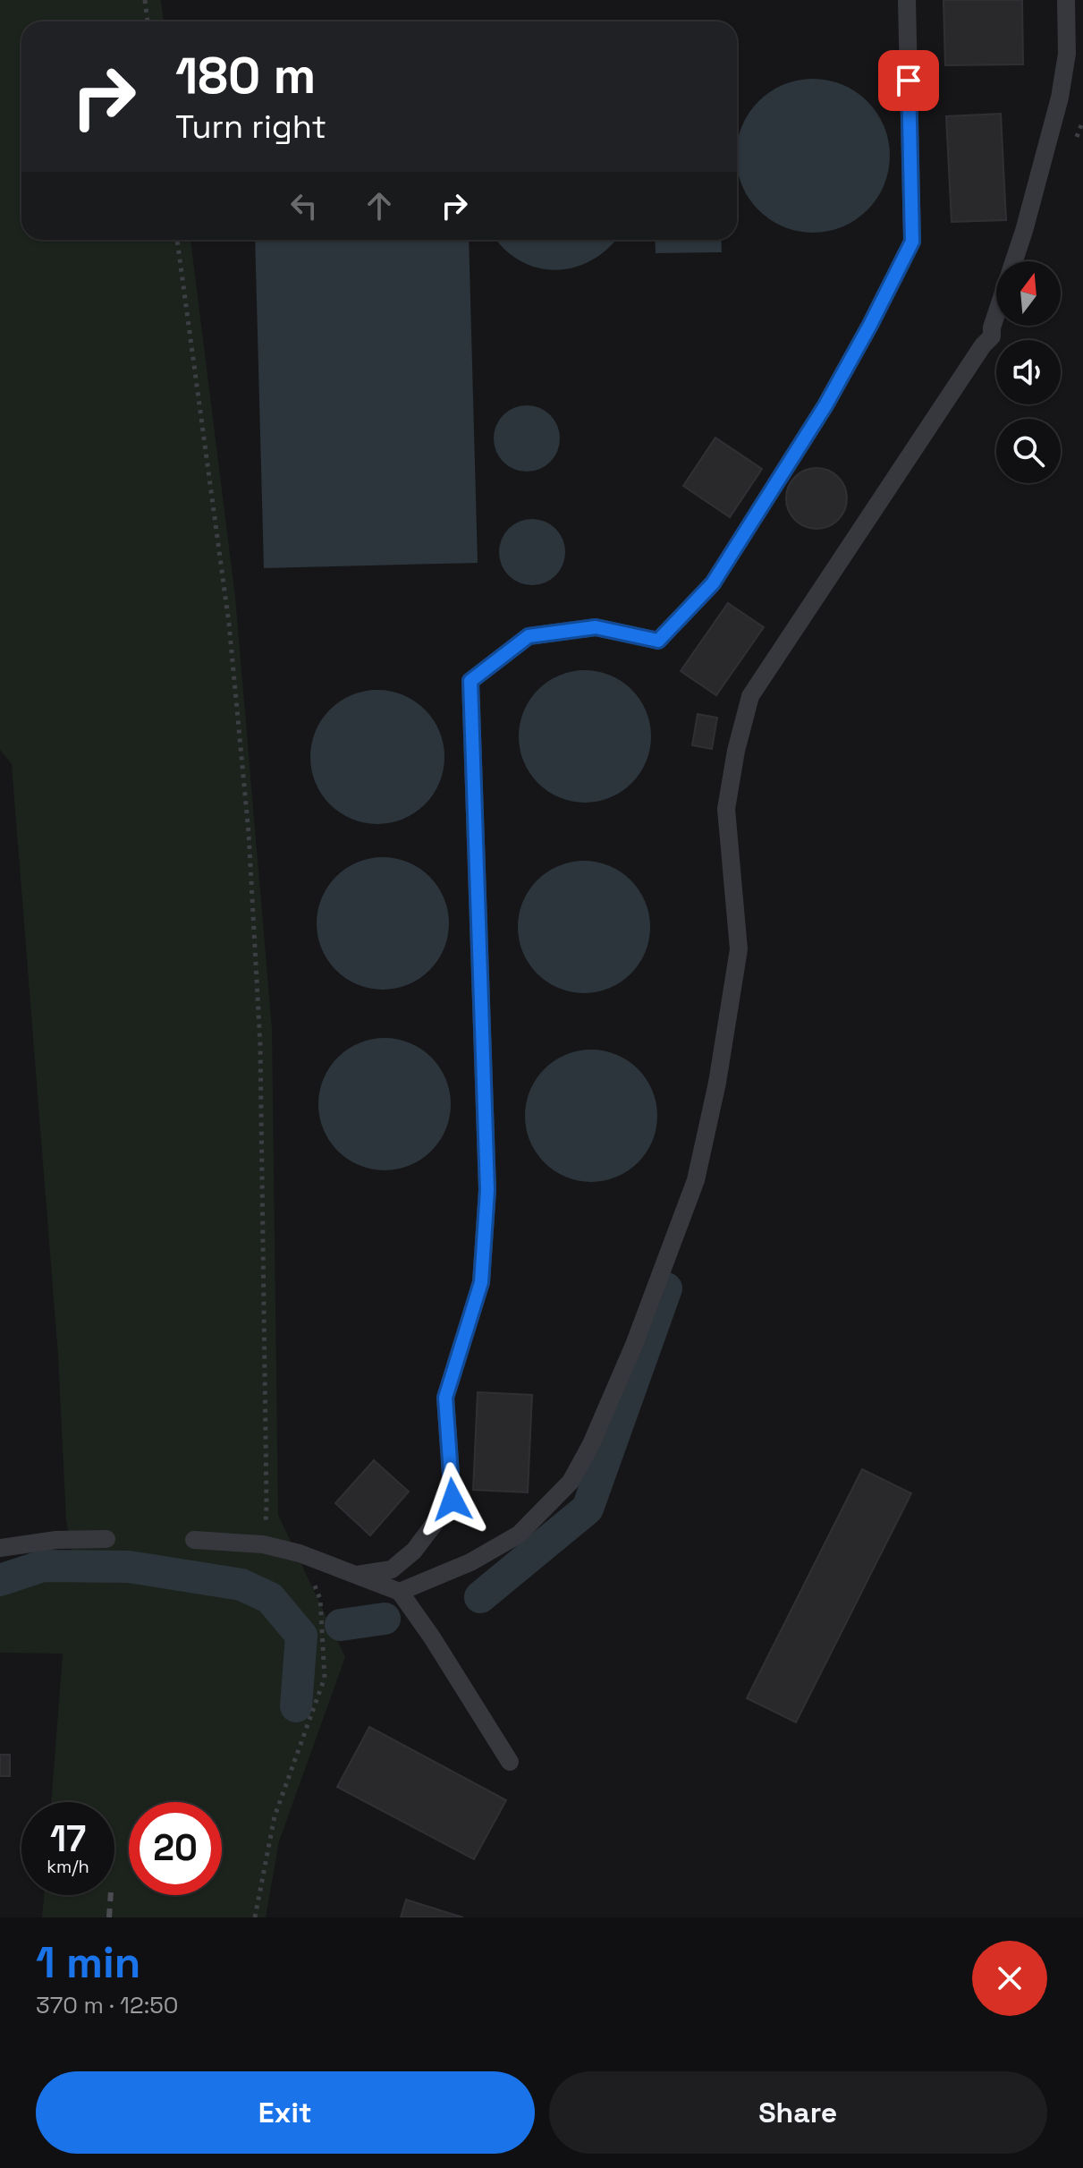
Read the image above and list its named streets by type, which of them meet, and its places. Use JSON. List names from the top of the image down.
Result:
{
  "north": "top",
  "page": {
    "turn": ["180 m", "Turn right"],
    "speed": "17 km/h",
    "limit": "20",
    "heading": ["1 min", "370 m · 12:50"],
    "buttons": ["Exit", "Share"]
  }
}
